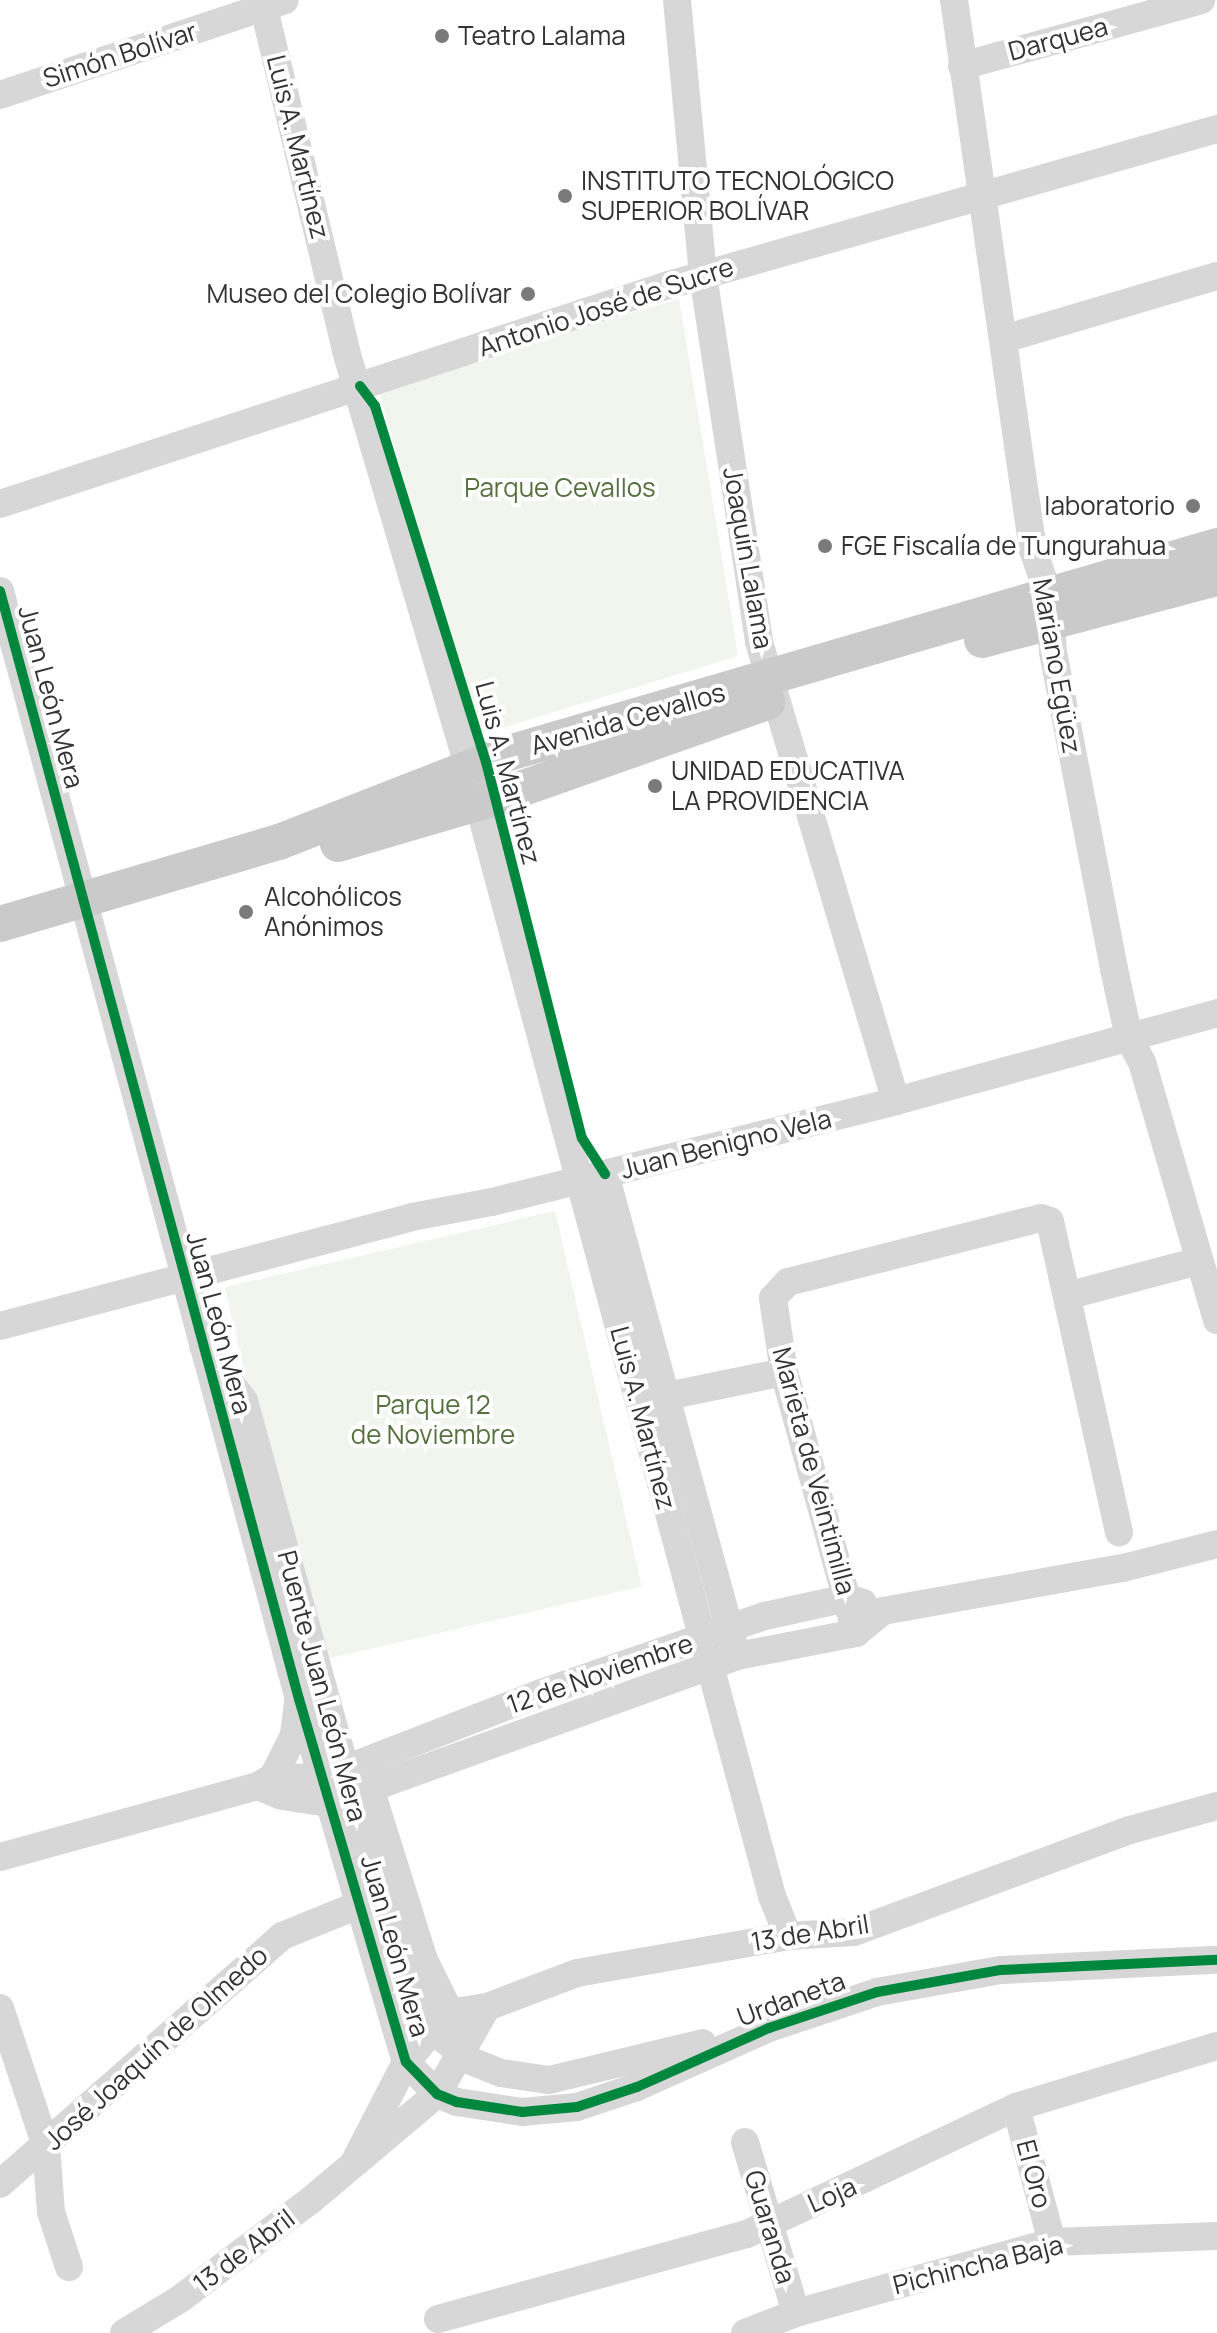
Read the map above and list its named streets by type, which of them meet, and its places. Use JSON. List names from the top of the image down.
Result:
{
  "streets": {
    "main road": ["Avenida Cevallos"],
    "street": [
      "Darquea",
      "Simón Bolívar",
      "Luis A. Martínez",
      "Antonio José de Sucre",
      "Joaquín Lalama",
      "Mariano Egüez",
      "Juan León Mera",
      "Juan Benigno Vela",
      "Marieta de Veintimilla",
      "12 de Noviembre",
      "Puente Juan León Mera",
      "13 de Abril",
      "Urdaneta",
      "José Joaquín de Olmedo",
      "El Oro",
      "Loja",
      "Guaranda",
      "Pichincha Baja"
    ]
  },
  "crossings": [
    ["Darquea", "Mariano Egüez"],
    ["Simón Bolívar", "Luis A. Martínez"],
    ["Luis A. Martínez", "Antonio José de Sucre"],
    ["Luis A. Martínez", "Avenida Cevallos"],
    ["Luis A. Martínez", "Juan Benigno Vela"],
    ["Luis A. Martínez", "12 de Noviembre"],
    ["Luis A. Martínez", "13 de Abril"],
    ["Antonio José de Sucre", "Joaquín Lalama"],
    ["Antonio José de Sucre", "Mariano Egüez"],
    ["Joaquín Lalama", "Avenida Cevallos"],
    ["Joaquín Lalama", "Juan Benigno Vela"],
    ["Mariano Egüez", "Avenida Cevallos"],
    ["Mariano Egüez", "Juan Benigno Vela"],
    ["Juan León Mera", "Avenida Cevallos"],
    ["Juan León Mera", "Juan Benigno Vela"],
    ["Juan León Mera", "12 de Noviembre"],
    ["Juan León Mera", "Puente Juan León Mera"],
    ["Juan León Mera", "13 de Abril"],
    ["Juan León Mera", "José Joaquín de Olmedo"],
    ["Marieta de Veintimilla", "12 de Noviembre"],
    ["Puente Juan León Mera", "13 de Abril"],
    ["Puente Juan León Mera", "Urdaneta"],
    ["13 de Abril", "Urdaneta"],
    ["El Oro", "Loja"],
    ["El Oro", "Pichincha Baja"],
    ["Loja", "Guaranda"],
    ["Guaranda", "Pichincha Baja"]
  ],
  "parks": ["Parque Cevallos", "Parque 12 de Noviembre"],
  "places": [
    "Teatro Lalama",
    "INSTITUTO TECNOLÓGICO SUPERIOR BOLÍVAR",
    "Museo del Colegio Bolívar",
    "laboratorio",
    "FGE Fiscalía de Tungurahua",
    "UNIDAD EDUCATIVA LA PROVIDENCIA",
    "Alcohólicos Anónimos"
  ]
}
